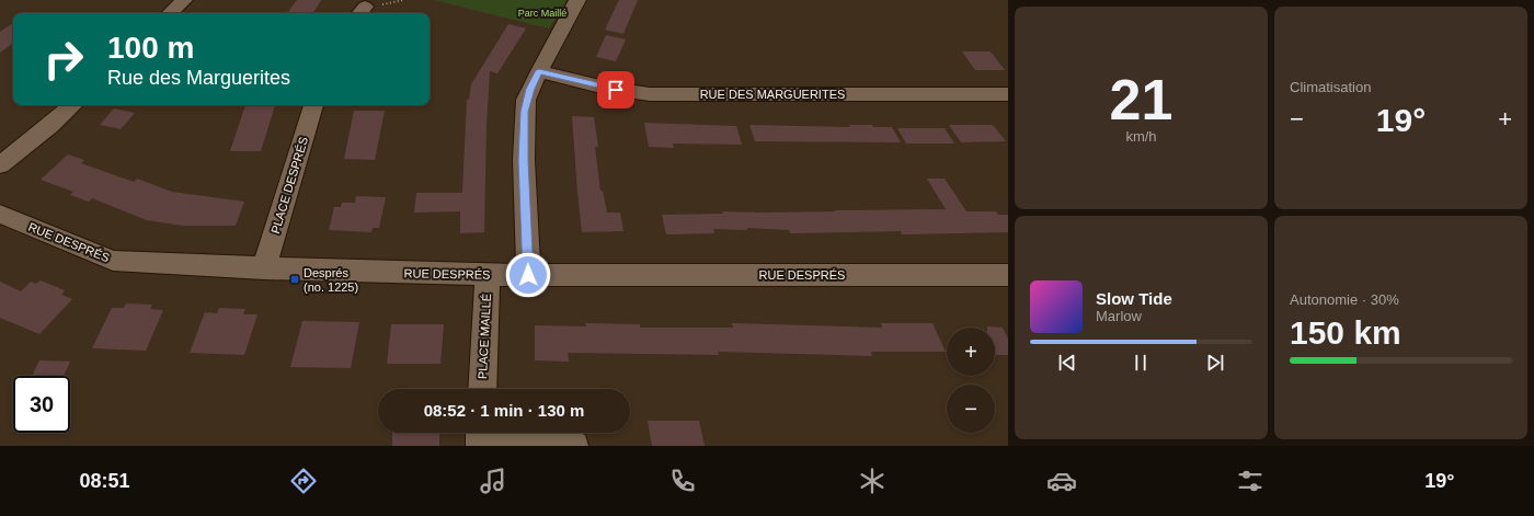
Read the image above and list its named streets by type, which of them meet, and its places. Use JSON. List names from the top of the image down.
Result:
{
  "streets": {
    "street": [
      "RUE DES MARGUERITES",
      "PLACE DESPRÉS",
      "RUE DESPRÉS",
      "PLACE MAILLÉ"
    ]
  },
  "crossings": [
    ["PLACE DESPRÉS", "RUE DESPRÉS"],
    ["RUE DESPRÉS", "PLACE MAILLÉ"]
  ],
  "parks": ["Parc Maillé"],
  "places": {
    "transit": ["Després (no. 1225)"]
  },
  "page": {
    "tile": [
      ["21", "km/h"],
      "Climatisation",
      ["Autonomie · 30%", "150 km"]
    ],
    "turn": ["100 m", "Rue des Marguerites"],
    "heat": ["−", "19°", "+"],
    "song": ["Slow Tide", "Marlow"],
    "map_buttons": ["+", "−"],
    "limit": "30",
    "trip": "08:52 · 1 min · 130 m",
    "tabs": ["08:51", "19°"]
  }
}
